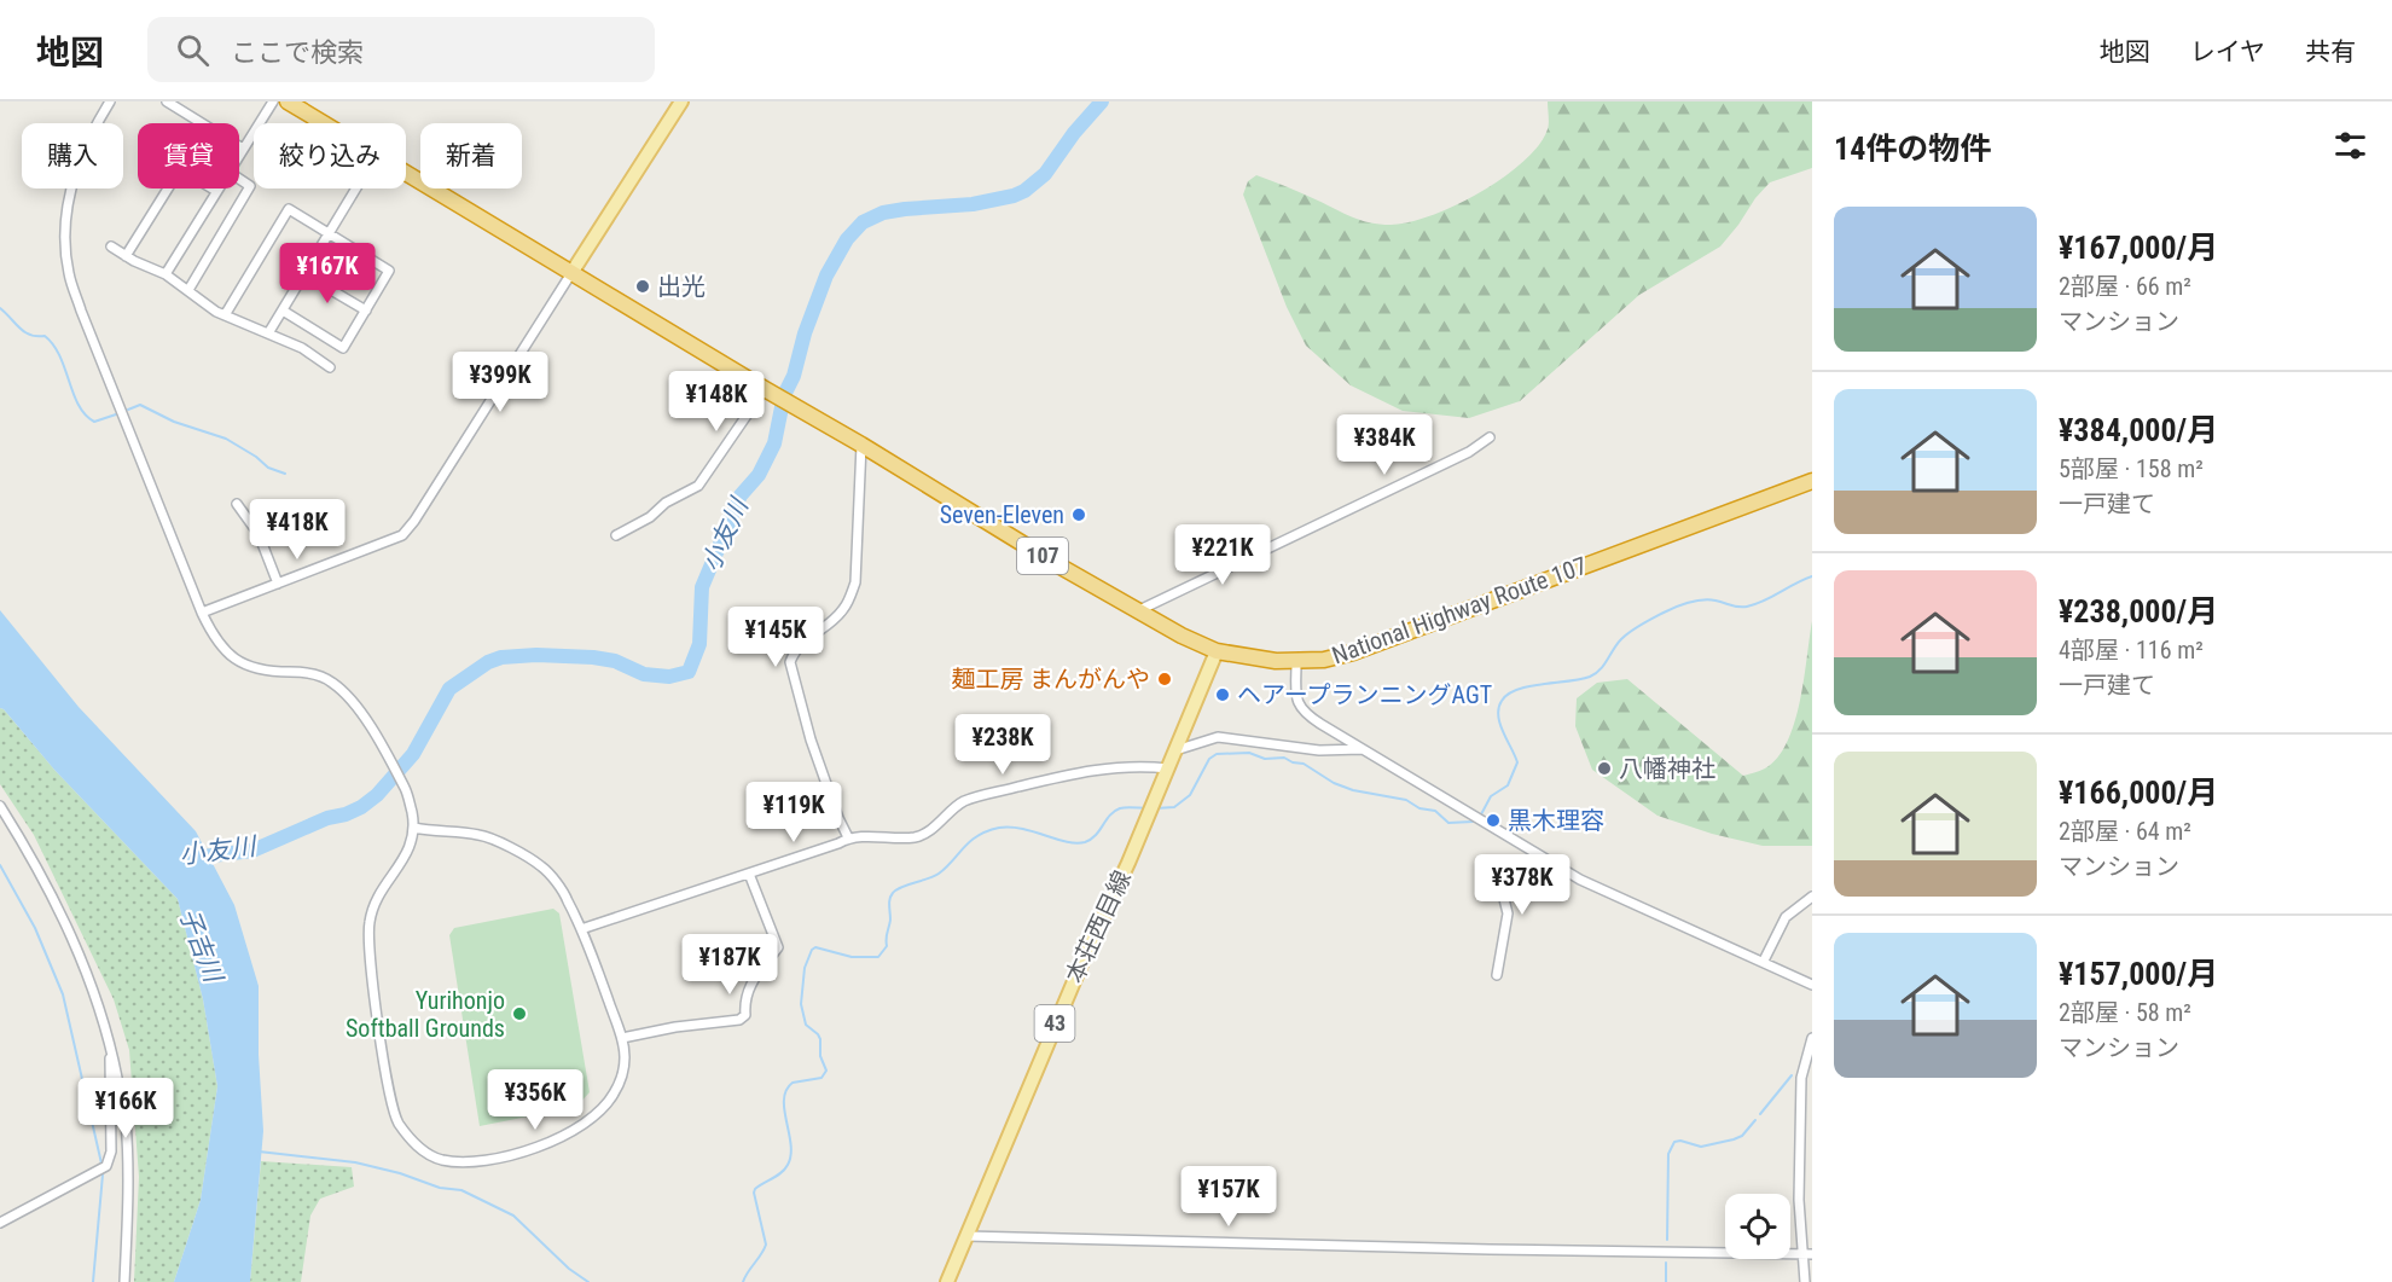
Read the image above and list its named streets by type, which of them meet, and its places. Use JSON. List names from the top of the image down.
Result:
{
  "streets": {
    "highway": ["107", "National Highway Route 107"],
    "main road": ["本荘西目線", "43"]
  },
  "crossings": [
    ["National Highway Route 107", "本荘西目線"]
  ],
  "water": ["小友川", "子吉川"],
  "places": [
    "出光",
    "Seven-Eleven",
    "麺工房 まんがんや",
    "ヘアープランニングAGT",
    "八幡神社",
    "黒木理容",
    "Yurihonjo Softball Grounds"
  ],
  "page": {
    "header": "地図",
    "search": "ここで検索",
    "nav": ["地図", "レイヤ", "共有"],
    "heading": "14件の物件",
    "chip": [
      "購入",
      "賃貸",
      "絞り込み",
      "新着"
    ],
    "list": [
      {
        "name": "¥167,000/月",
        "note": "2部屋 · 66 m² · マンション"
      },
      {
        "name": "¥384,000/月",
        "note": "5部屋 · 158 m² · 一戸建て"
      },
      {
        "name": "¥238,000/月",
        "note": "4部屋 · 116 m² · 一戸建て"
      },
      {
        "name": "¥166,000/月",
        "note": "2部屋 · 64 m² · マンション"
      },
      {
        "name": "¥157,000/月",
        "note": "2部屋 · 58 m² · マンション"
      }
    ],
    "price": [
      "¥167K",
      "¥399K",
      "¥148K",
      "¥384K",
      "¥418K",
      "¥221K",
      "¥145K",
      "¥238K",
      "¥119K",
      "¥378K",
      "¥187K",
      "¥356K",
      "¥166K",
      "¥157K"
    ]
  }
}
